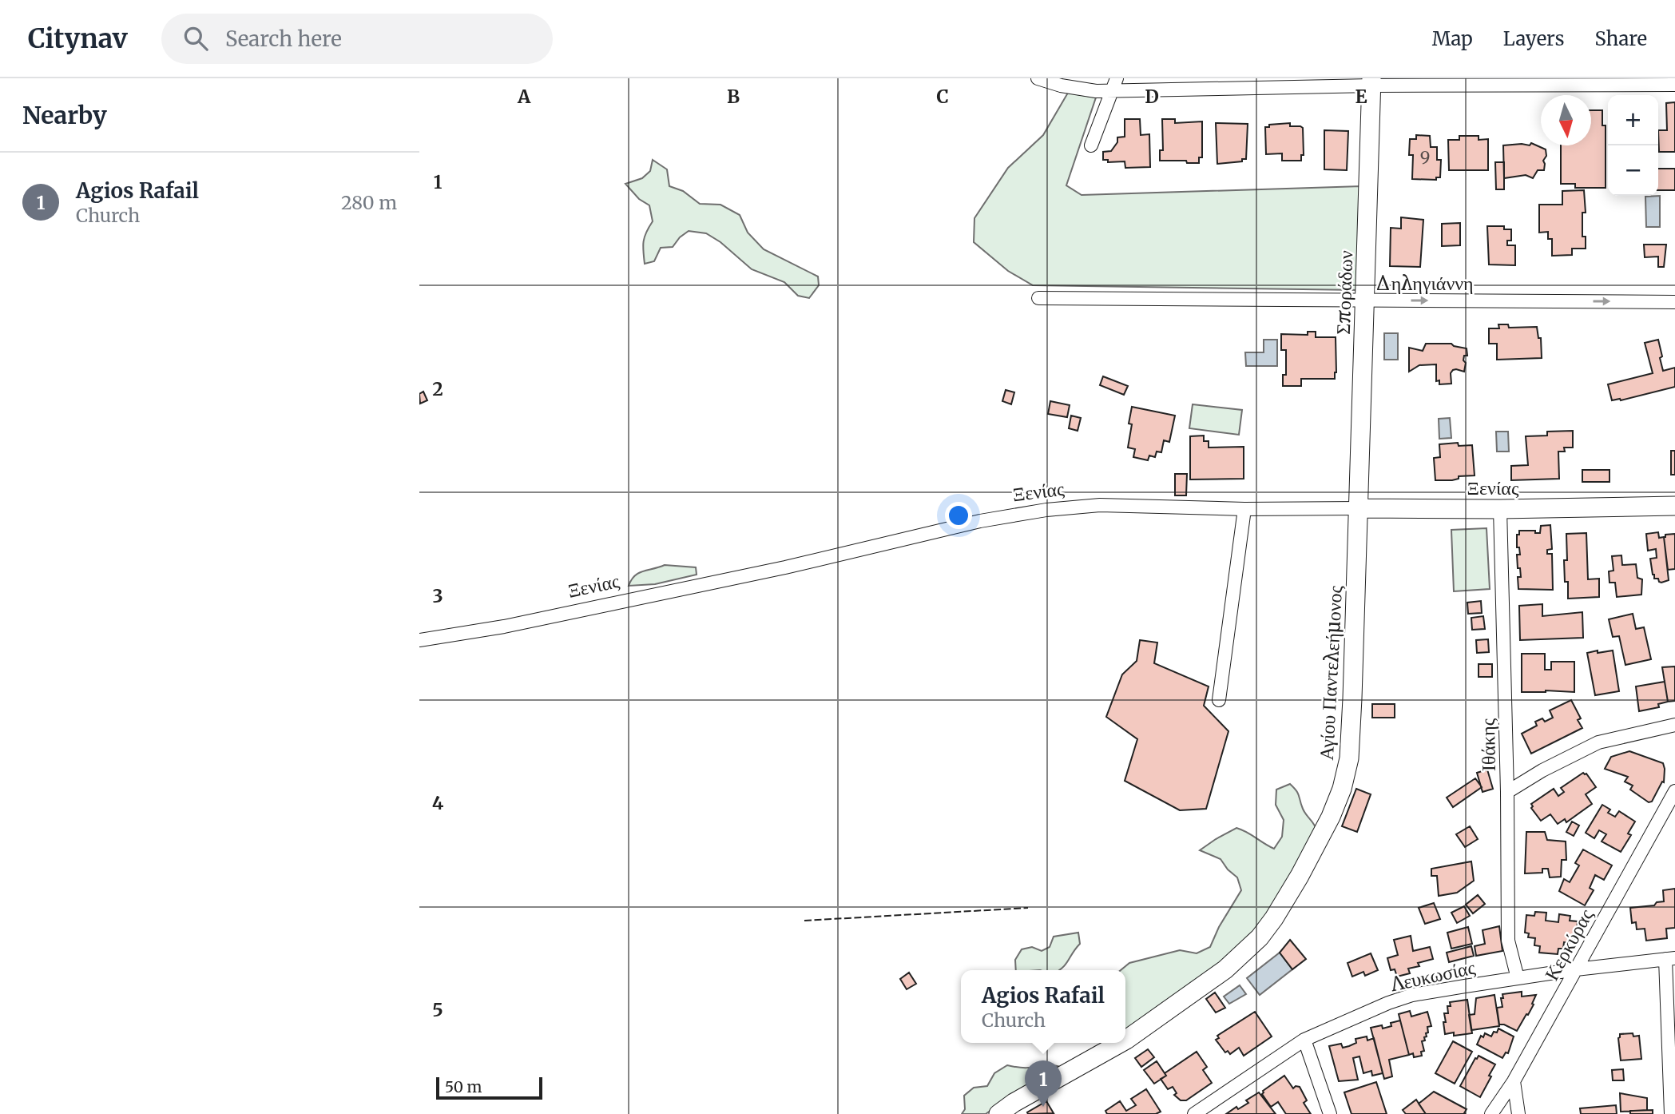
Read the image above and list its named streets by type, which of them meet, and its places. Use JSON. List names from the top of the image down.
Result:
{
  "streets": {
    "street": [
      "Δηληγιάννη",
      "Σποράδων",
      "Ξενίας",
      "Αγίου Παντελεήμονος",
      "Ιθάκης",
      "Κερκύρας",
      "Λευκωσίας"
    ]
  },
  "crossings": [
    ["Δηληγιάννη", "Σποράδων"],
    ["Σποράδων", "Ξενίας"],
    ["Σποράδων", "Αγίου Παντελεήμονος"],
    ["Ξενίας", "Αγίου Παντελεήμονος"],
    ["Ξενίας", "Ιθάκης"],
    ["Ιθάκης", "Λευκωσίας"],
    ["Κερκύρας", "Λευκωσίας"]
  ],
  "one_way": ["Δηληγιάννη"],
  "house_numbers": ["9"],
  "scale_bar": "50 m",
  "north": "bottom",
  "page": {
    "header": "Citynav",
    "search": "Search here",
    "nav": ["Map", "Layers", "Share"],
    "heading": "Nearby",
    "map_buttons": ["+", "−"],
    "list": [
      {
        "mark": "1",
        "name": "Agios Rafail",
        "note": "Church",
        "value": "280 m"
      }
    ],
    "popup": ["Agios Rafail", "Church"],
    "pins": "1",
    "scale": "50 m"
  },
  "grid": {
    "columns": [
      "A",
      "B",
      "C",
      "D",
      "E"
    ],
    "rows": [
      "1",
      "2",
      "3",
      "4",
      "5"
    ]
  }
}
